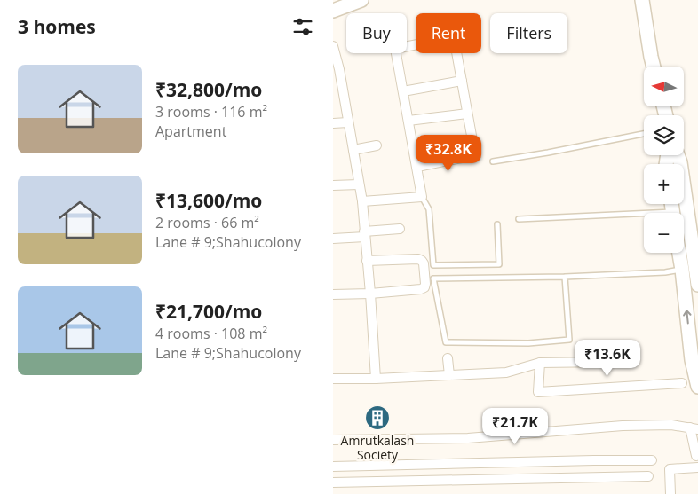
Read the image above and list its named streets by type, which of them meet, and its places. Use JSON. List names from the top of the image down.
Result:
{
  "places": {
    "building": ["Amrutkalash Society"]
  },
  "north": "left",
  "page": {
    "heading": "3 homes",
    "chip": ["Buy", "Rent", "Filters"],
    "list": [
      {
        "name": "₹32,800/mo",
        "note": "3 rooms · 116 m² · Apartment"
      },
      {
        "name": "₹13,600/mo",
        "note": "2 rooms · 66 m² · Lane # 9;Shahucolony"
      },
      {
        "name": "₹21,700/mo",
        "note": "4 rooms · 108 m² · Lane # 9;Shahucolony"
      }
    ],
    "map_buttons": ["+", "−"],
    "price": ["₹32.8K", "₹13.6K", "₹21.7K"]
  }
}
